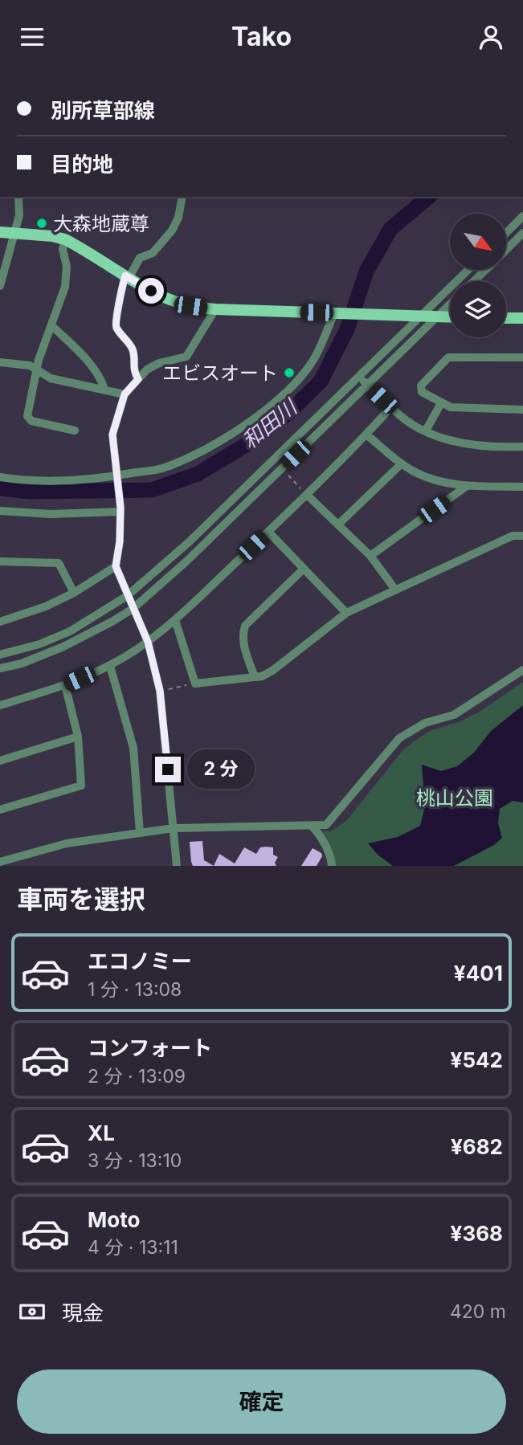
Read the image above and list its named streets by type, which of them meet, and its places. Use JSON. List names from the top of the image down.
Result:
{
  "water": ["和田川"],
  "parks": ["桃山公園"],
  "places": ["大森地蔵尊", "エビスオート"],
  "north": "bottom right",
  "page": {
    "header": "Tako",
    "banner": ["別所草部線", "目的地"],
    "bubble": "2 分",
    "heading": "車両を選択",
    "list": [
      {
        "name": "エコノミー",
        "note": "1 分 · 13:08",
        "value": "¥401"
      },
      {
        "name": "コンフォート",
        "note": "2 分 · 13:09",
        "value": "¥542"
      },
      {
        "name": "XL",
        "note": "3 分 · 13:10",
        "value": "¥682"
      },
      {
        "name": "Moto",
        "note": "4 分 · 13:11",
        "value": "¥368"
      }
    ],
    "pay": ["現金", "420 m"],
    "buttons": "確定"
  }
}
